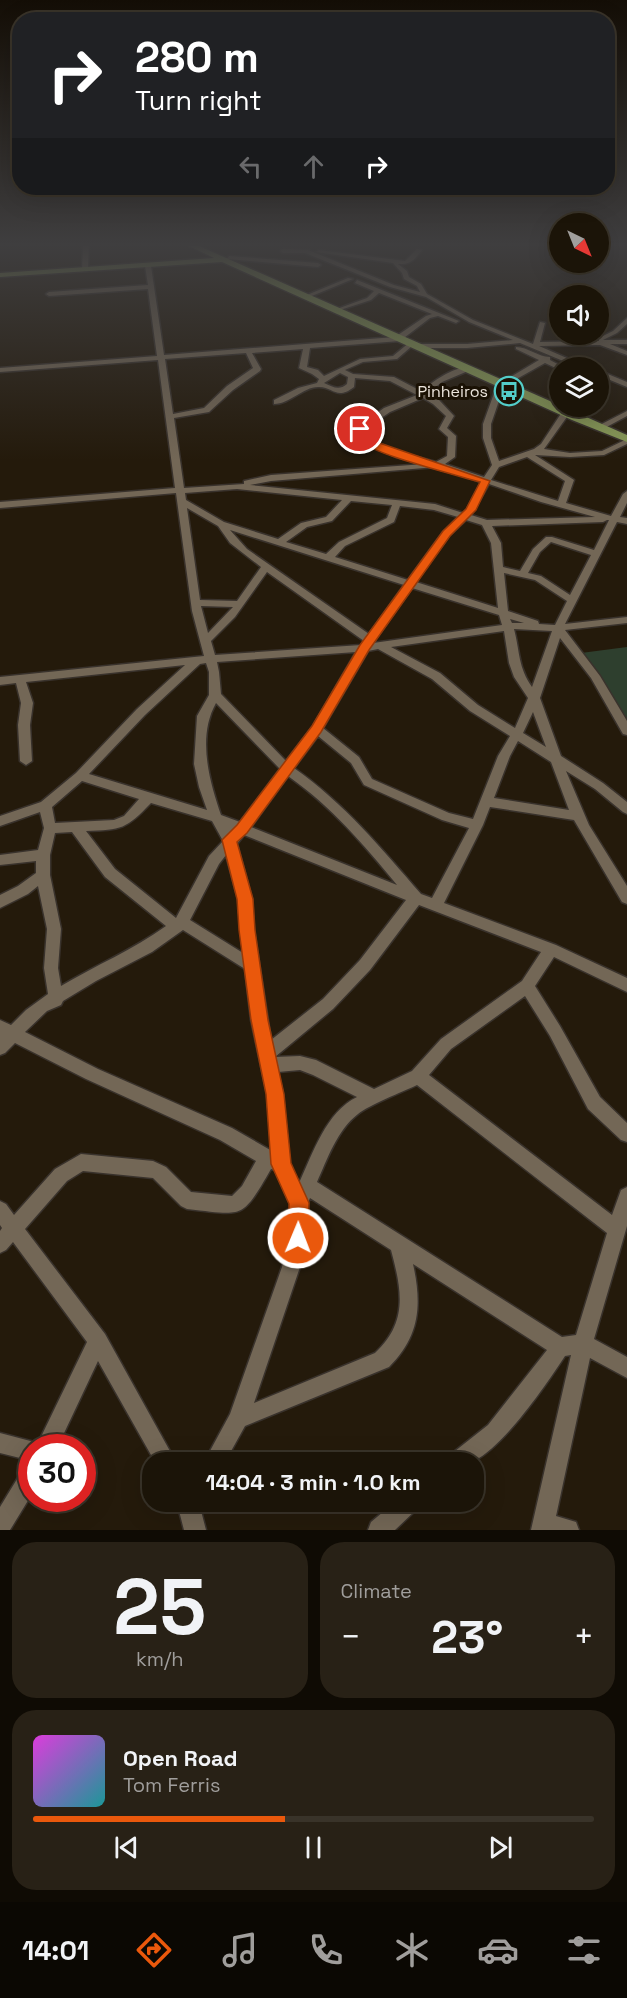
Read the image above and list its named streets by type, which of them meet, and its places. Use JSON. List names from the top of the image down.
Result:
{
  "places": {
    "bus stop": ["Pinheiros"]
  },
  "north": "bottom right",
  "page": {
    "turn": ["280 m", "Turn right"],
    "limit": "30",
    "trip": "14:04 · 3 min · 1.0 km",
    "tile": [
      ["25", "km/h"],
      "Climate"
    ],
    "heat": ["−", "23°", "+"],
    "song": ["Open Road", "Tom Ferris"],
    "tabs": "14:01"
  }
}
